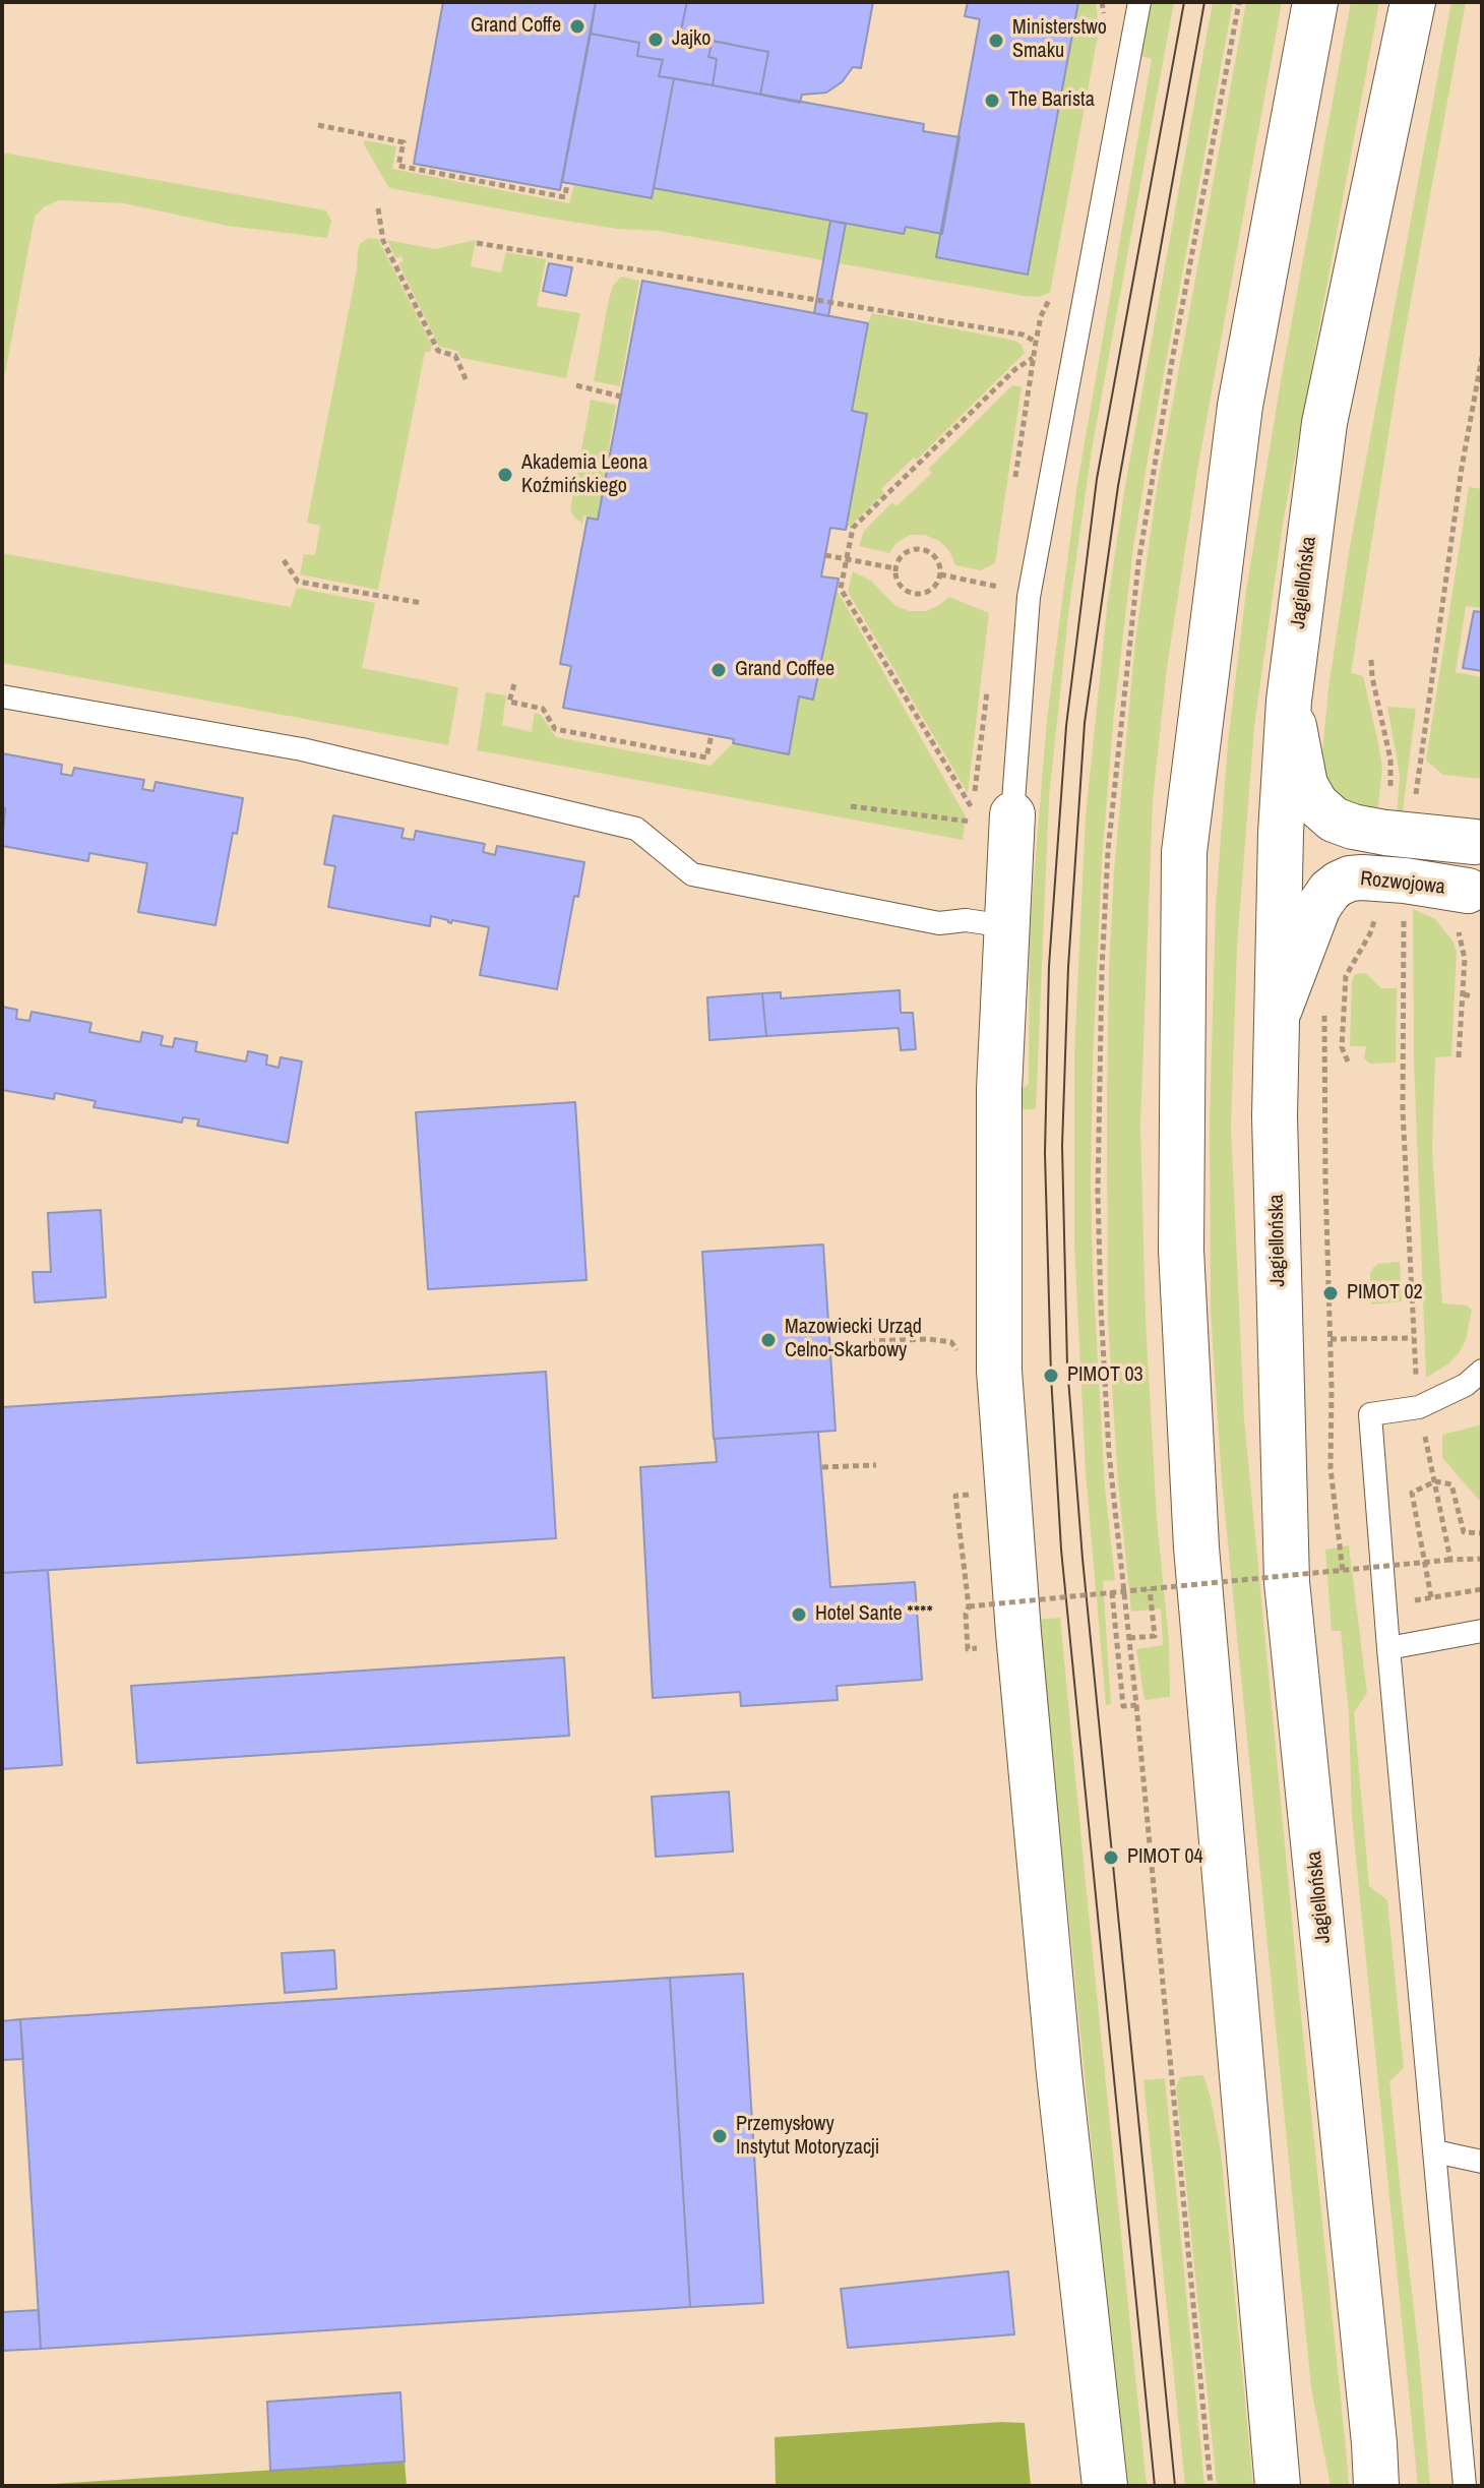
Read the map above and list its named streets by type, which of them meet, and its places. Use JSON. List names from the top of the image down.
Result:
{
  "streets": {
    "main road": ["Jagiellońska", "Rozwojowa"]
  },
  "crossings": [
    ["Jagiellońska", "Rozwojowa"]
  ],
  "places": [
    "Grand Coffe",
    "Jajko",
    "Ministerstwo Smaku",
    "The Barista",
    "Akademia Leona Koźmińskiego",
    "Grand Coffee",
    "PIMOT 02",
    "Mazowiecki Urząd Celno-Skarbowy",
    "PIMOT 03",
    "Hotel Sante ****",
    "PIMOT 04",
    "Przemysłowy Instytut Motoryzacji"
  ]
}
